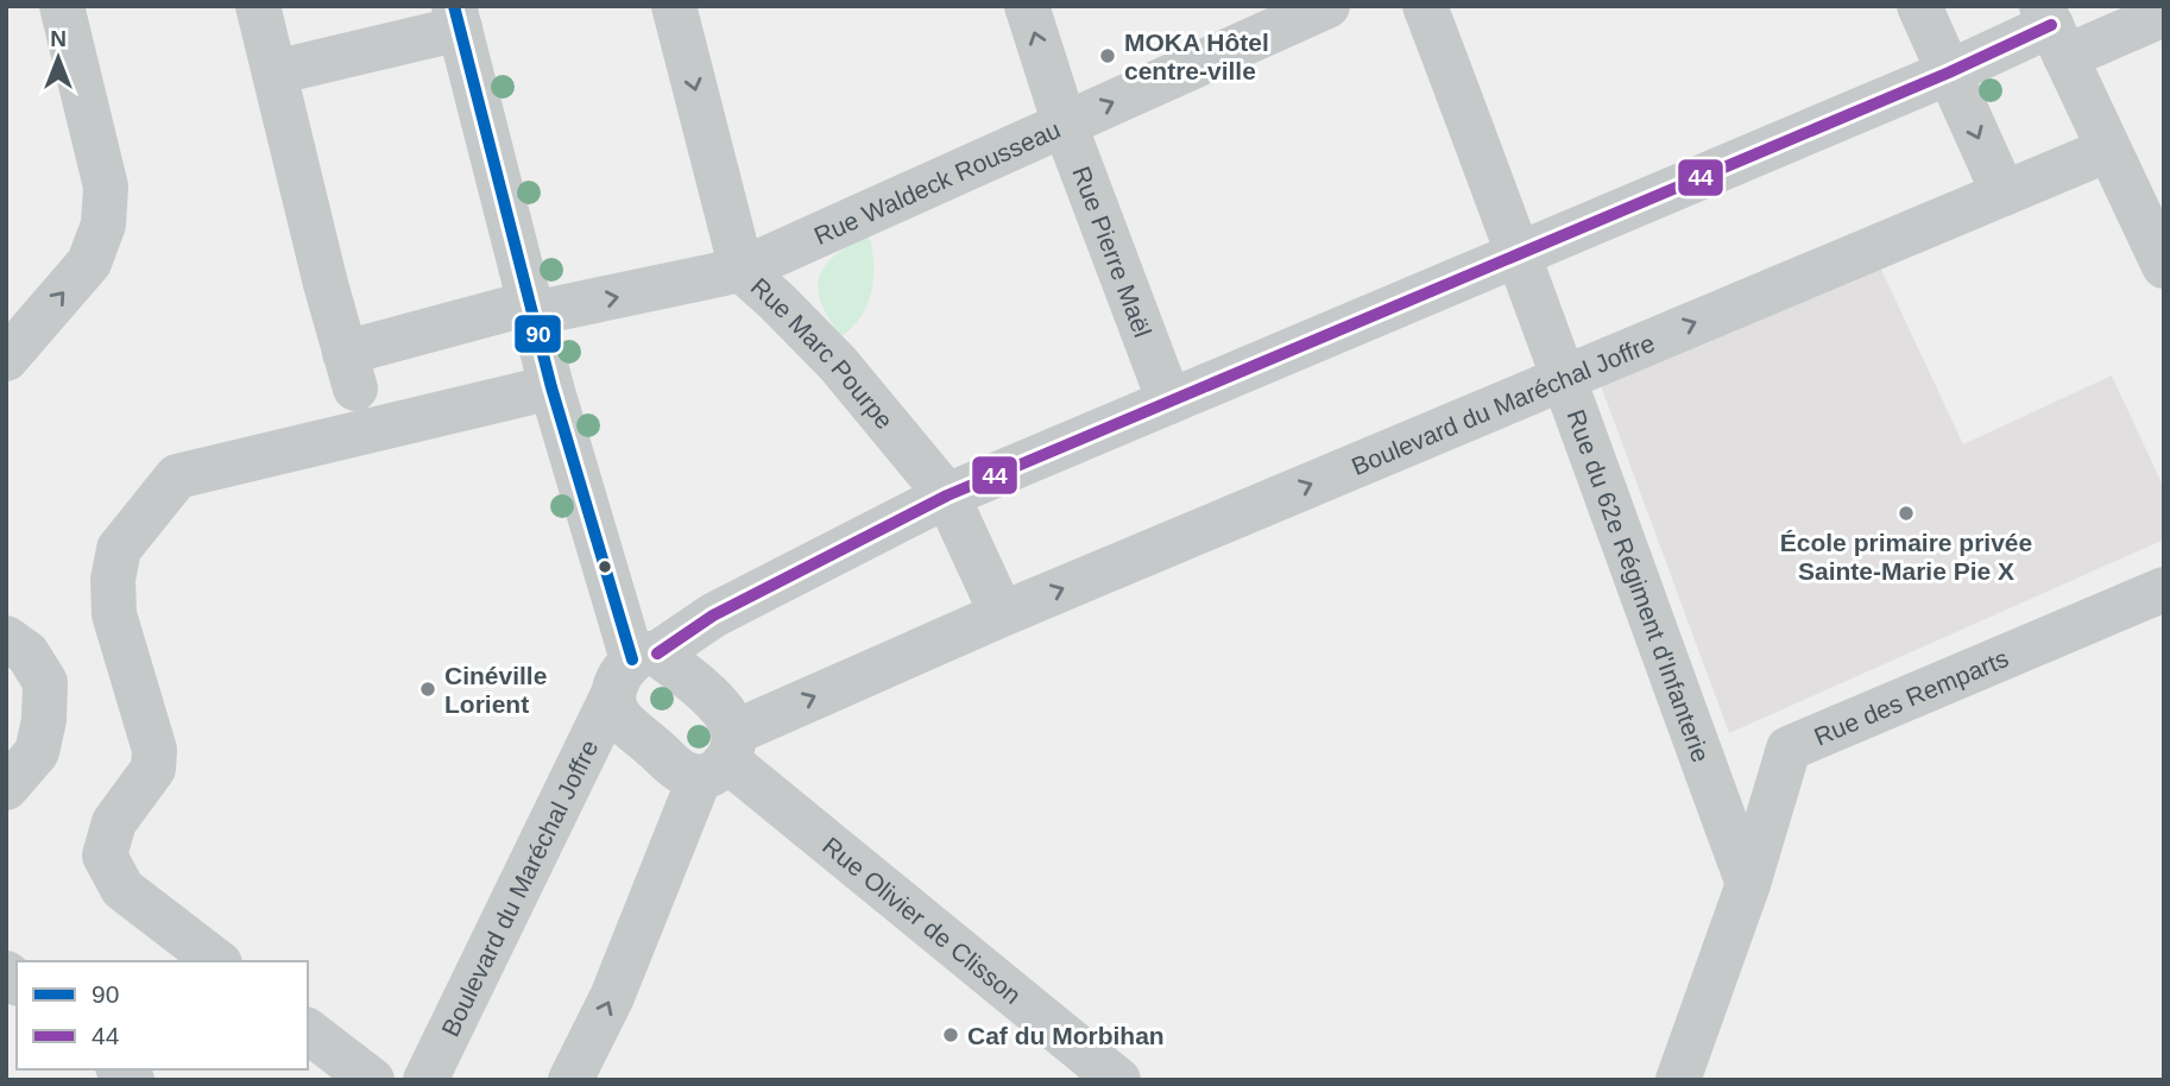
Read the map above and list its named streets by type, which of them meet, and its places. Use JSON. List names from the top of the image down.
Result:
{
  "streets": {
    "street": [
      "Rue Waldeck Rousseau",
      "Rue Pierre Maël",
      "Rue Marc Pourpe",
      "Boulevard du Maréchal Joffre",
      "Rue du 62e Régiment d'Infanterie",
      "Rue des Remparts",
      "Rue Olivier de Clisson"
    ]
  },
  "crossings": [
    ["Rue Waldeck Rousseau", "Rue Pierre Maël"],
    ["Rue Waldeck Rousseau", "Rue Marc Pourpe"],
    ["Boulevard du Maréchal Joffre", "Rue du 62e Régiment d'Infanterie"],
    ["Boulevard du Maréchal Joffre", "Rue Olivier de Clisson"],
    ["Rue du 62e Régiment d'Infanterie", "Rue des Remparts"]
  ],
  "places": [
    "MOKA Hôtel centre-ville",
    "École primaire privée Sainte-Marie Pie X",
    "Cinéville Lorient",
    "Caf du Morbihan"
  ],
  "lines": ["transit line 90", "transit line 44"],
  "legend": ["90", "44"],
  "north": "top"
}
